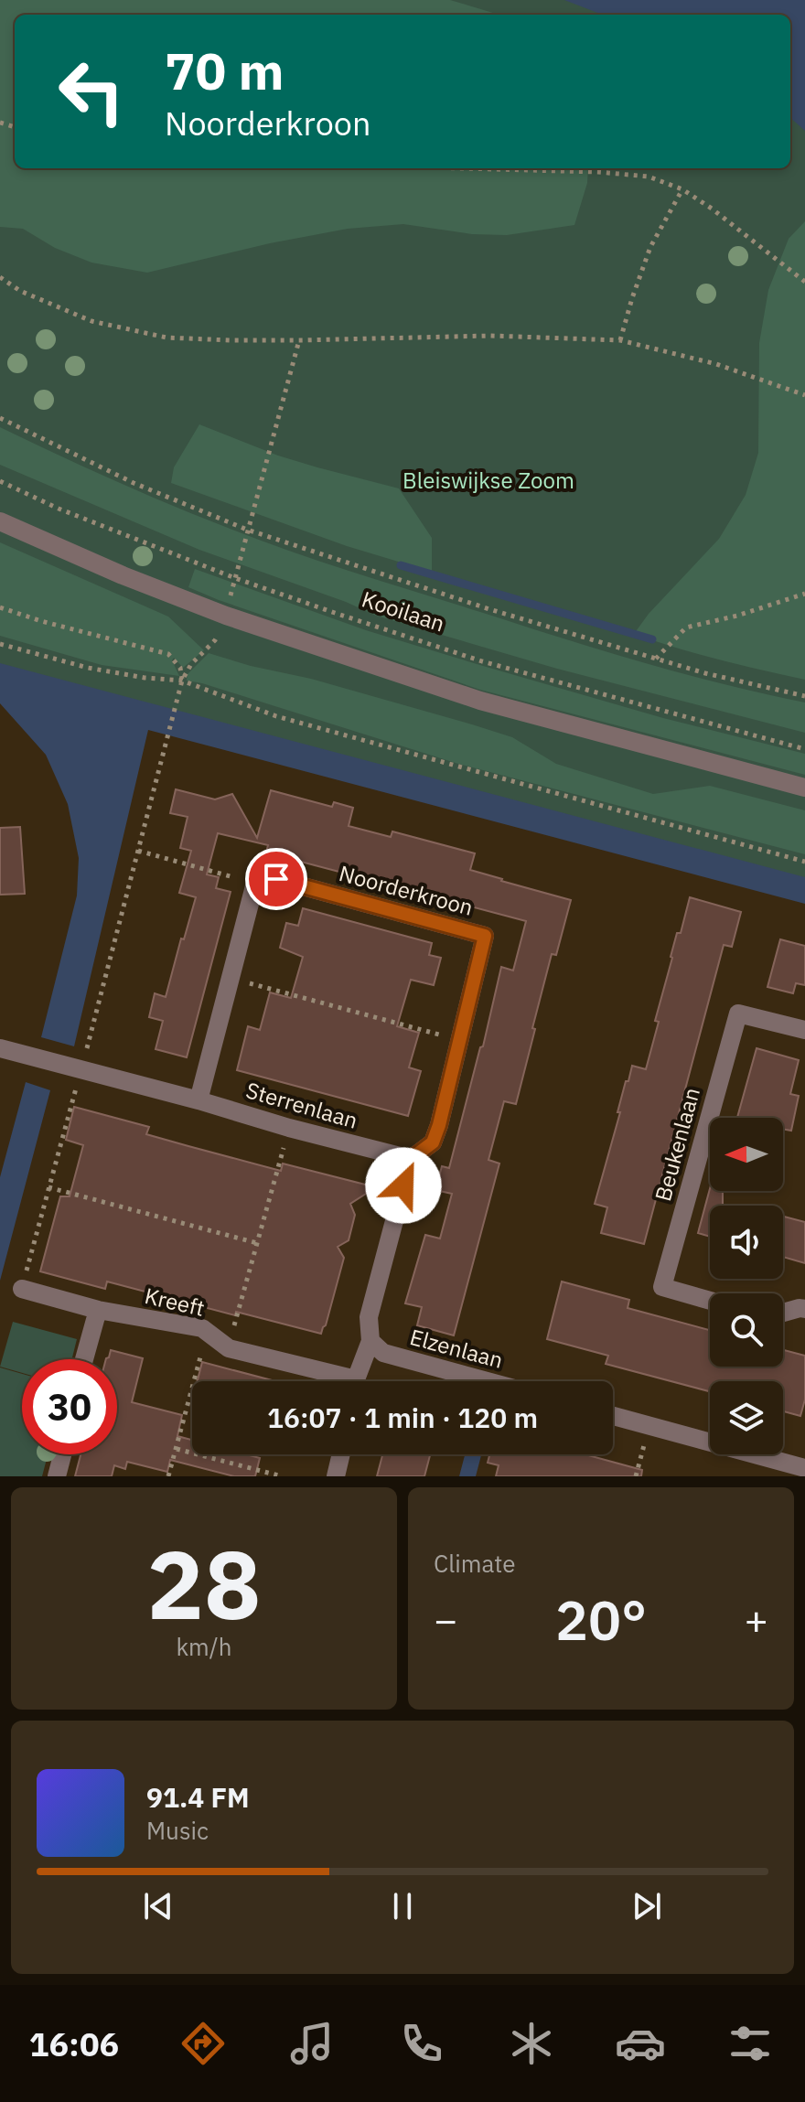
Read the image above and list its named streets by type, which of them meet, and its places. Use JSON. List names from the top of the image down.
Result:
{
  "streets": {
    "street": [
      "Noorderkroon",
      "Sterrenlaan",
      "Beukenlaan",
      "Kreeft",
      "Elzenlaan"
    ],
    "path": ["Kooilaan"]
  },
  "crossings": [
    ["Noorderkroon", "Sterrenlaan"]
  ],
  "parks": ["Bleiswijkse Zoom"],
  "north": "left",
  "page": {
    "turn": ["70 m", "Noorderkroon"],
    "limit": "30",
    "trip": "16:07 · 1 min · 120 m",
    "tile": [
      ["28", "km/h"],
      "Climate"
    ],
    "heat": ["−", "20°", "+"],
    "song": ["91.4 FM", "Music"],
    "tabs": "16:06"
  }
}
